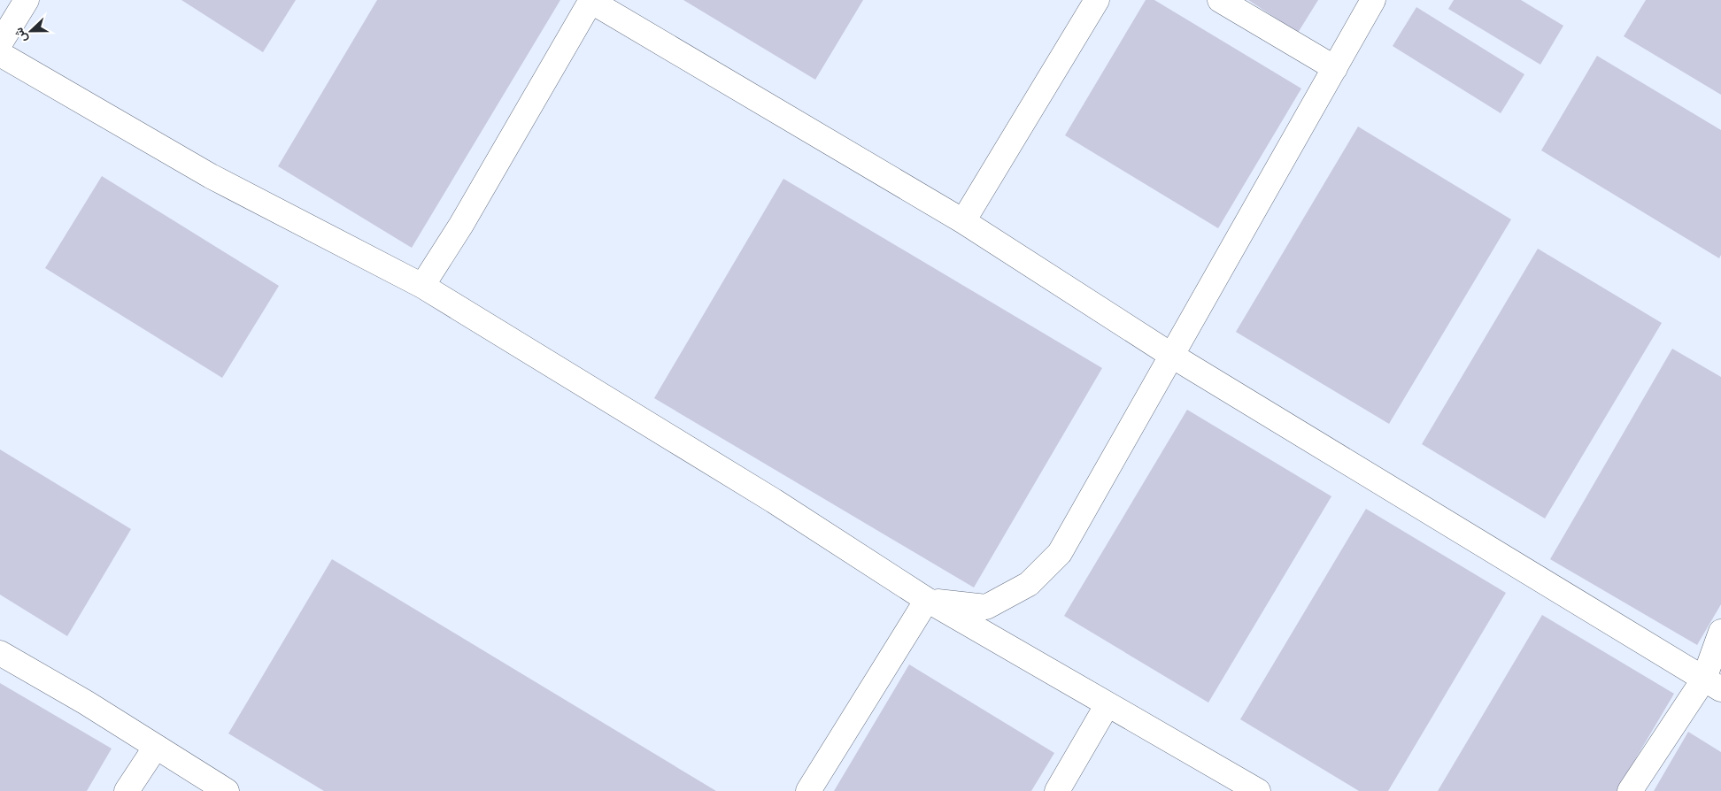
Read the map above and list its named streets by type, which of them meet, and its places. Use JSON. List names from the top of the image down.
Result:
{
  "north": "left"
}
